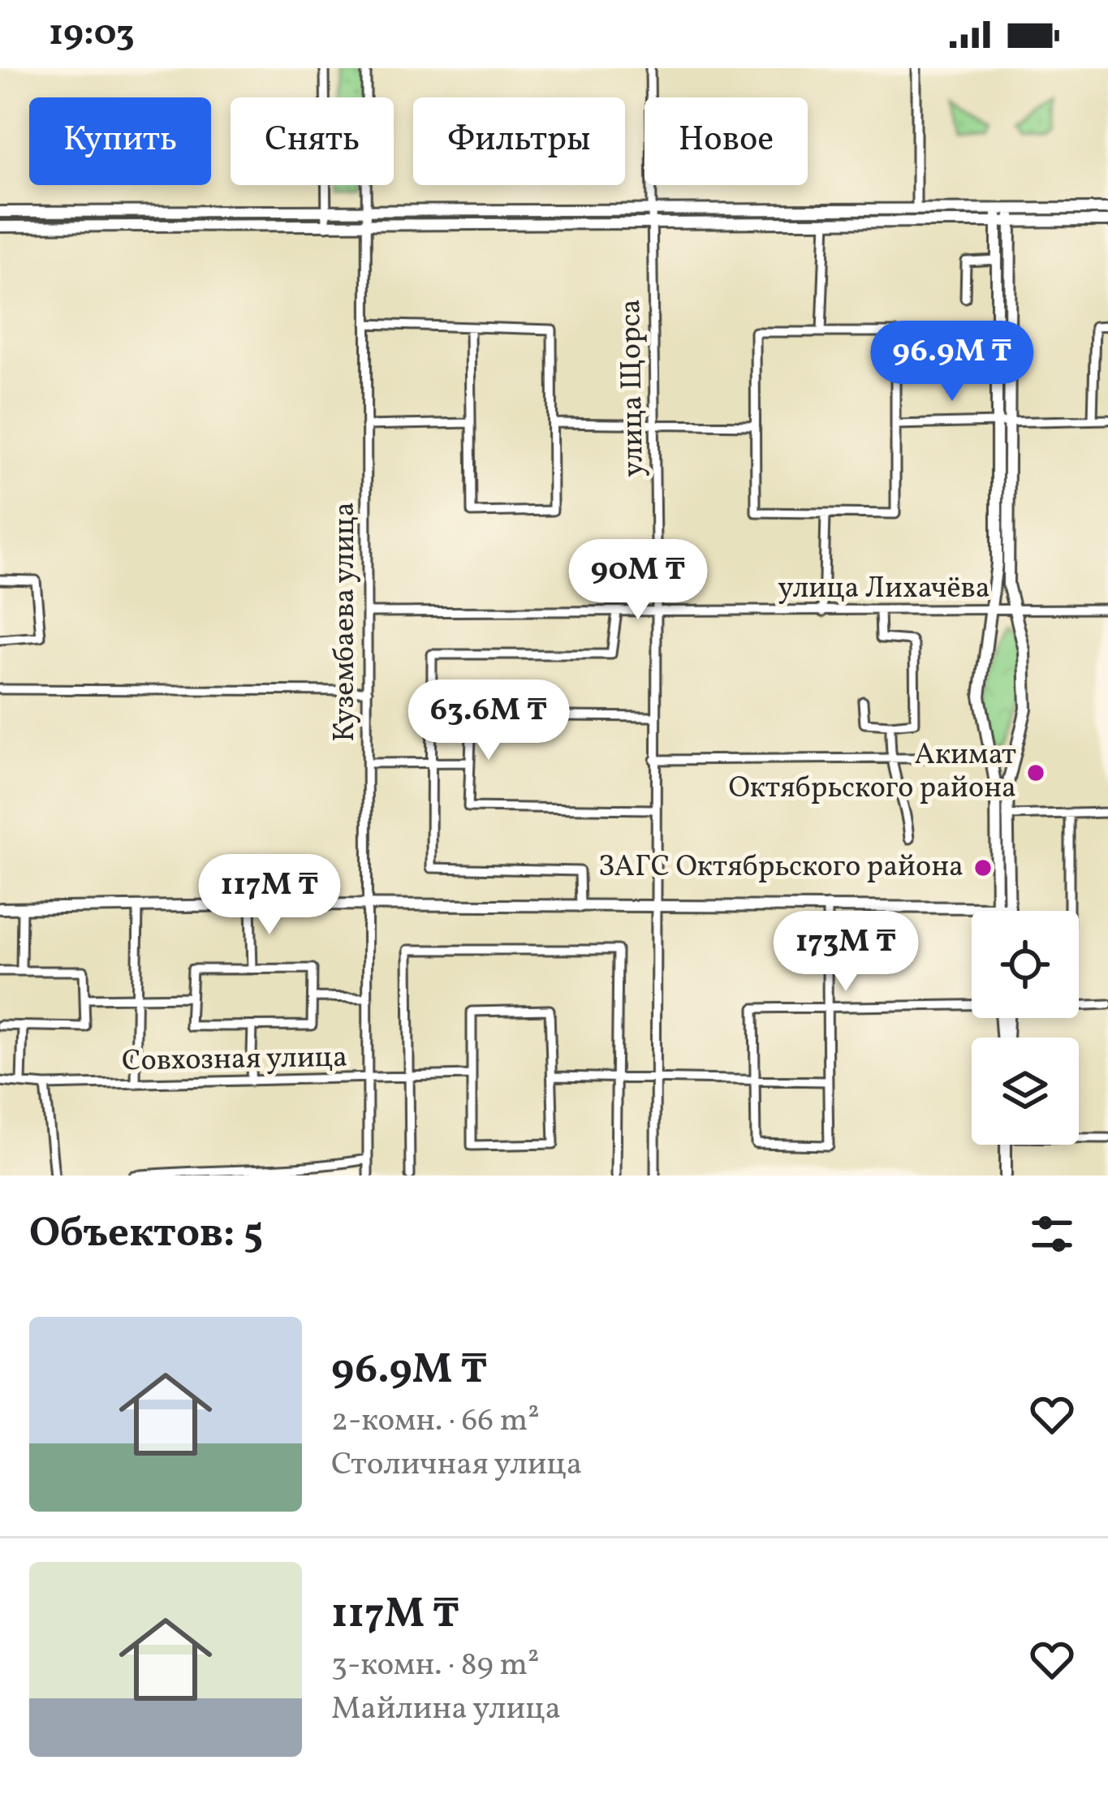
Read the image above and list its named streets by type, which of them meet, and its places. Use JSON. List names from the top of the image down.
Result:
{
  "streets": {
    "street": [
      "улица Щорса",
      "улица Лихачёва",
      "Кузембаева улица",
      "Совхозная улица"
    ]
  },
  "crossings": [
    ["улица Щорса", "улица Лихачёва"],
    ["улица Лихачёва", "Кузембаева улица"],
    ["Кузембаева улица", "Совхозная улица"]
  ],
  "places": ["Акимат Октябрьского района", "ЗАГС Октябрьского района"],
  "page": {
    "status": "19:03",
    "chip": [
      "Купить",
      "Снять",
      "Фильтры",
      "Новое"
    ],
    "price": [
      "96.9M ₸",
      "90M ₸",
      "63.6M ₸",
      "117M ₸",
      "173M ₸"
    ],
    "heading": "Объектов: 5",
    "list": [
      {
        "name": "96.9M ₸",
        "note": "2-комн. · 66 m² · Столичная улица"
      },
      {
        "name": "117M ₸",
        "note": "3-комн. · 89 m² · Майлина улица"
      }
    ]
  }
}
